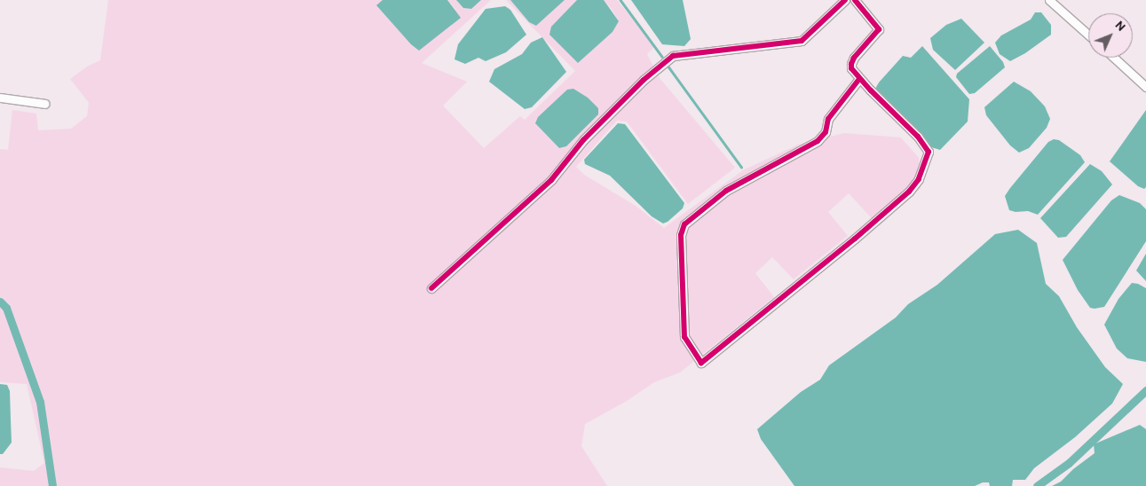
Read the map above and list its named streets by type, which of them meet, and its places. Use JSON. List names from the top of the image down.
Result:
{
  "north": "top right"
}
